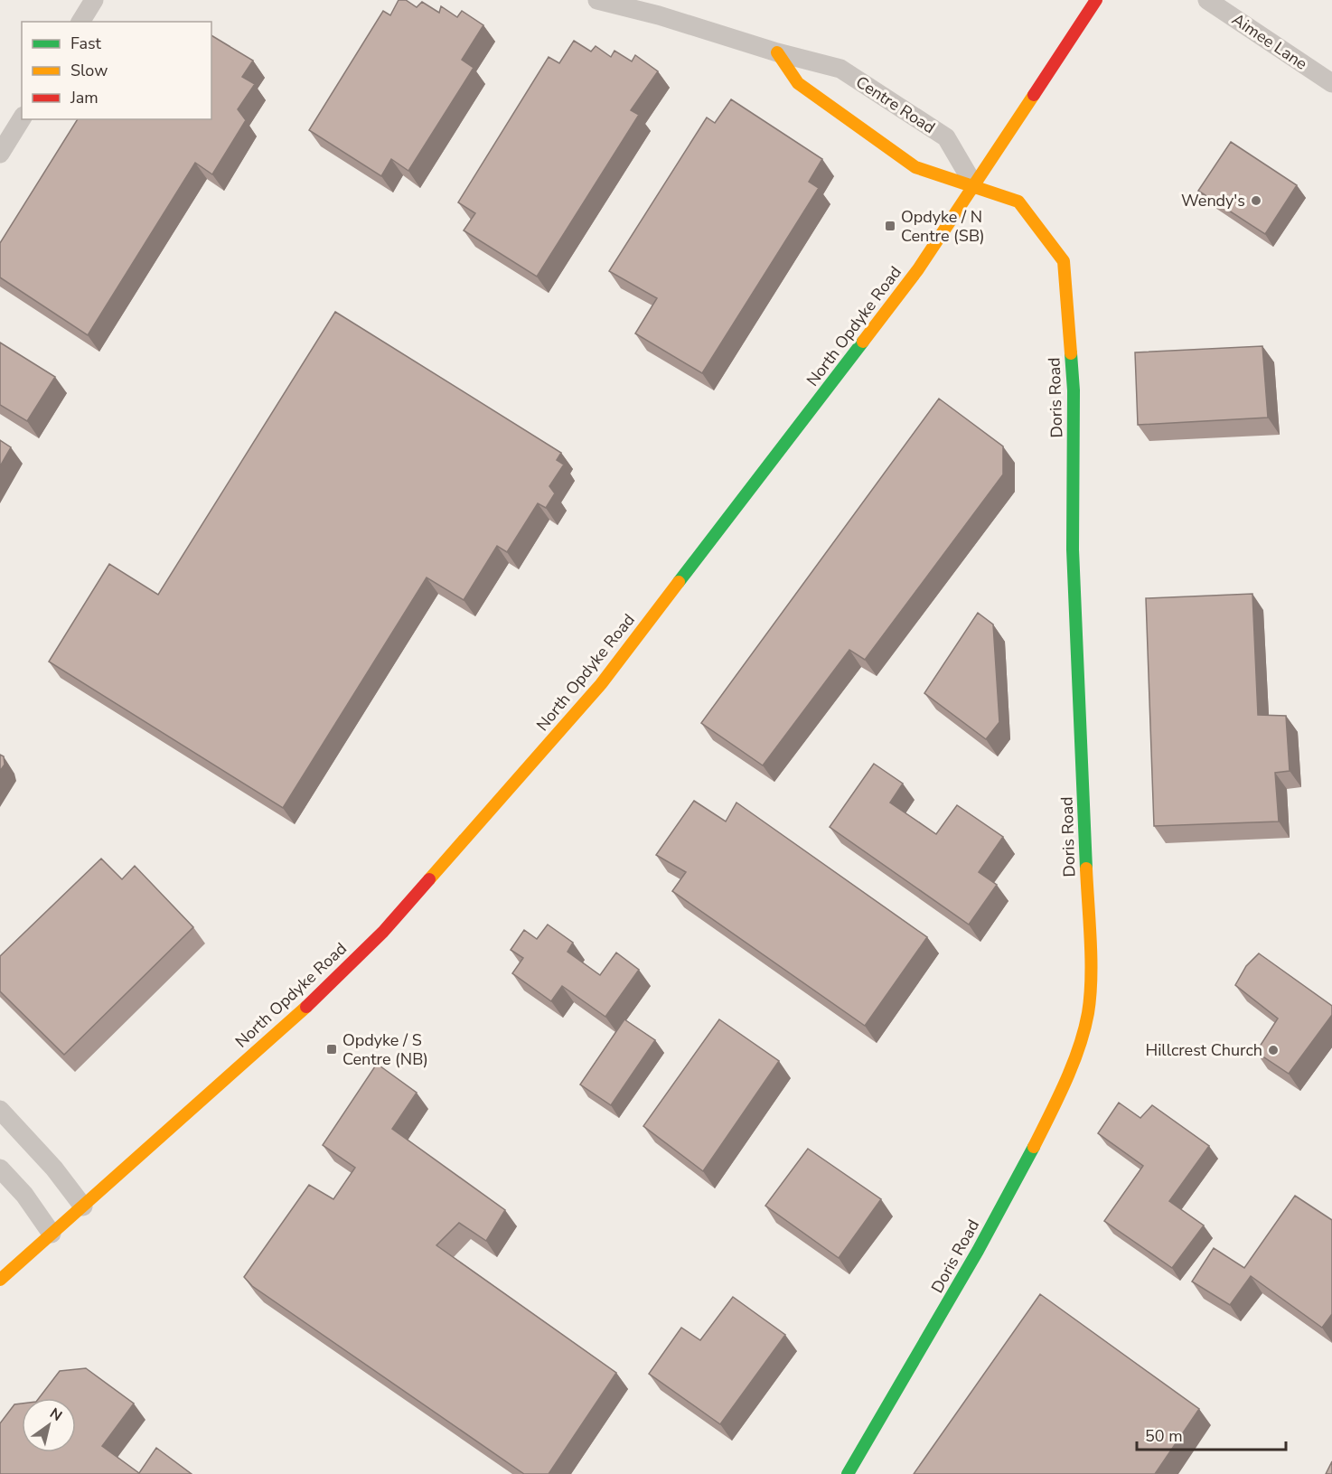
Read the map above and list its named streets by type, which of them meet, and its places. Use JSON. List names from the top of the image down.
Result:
{
  "streets": {
    "main road": ["North Opdyke Road", "Doris Road"],
    "street": ["Aimee Lane", "Centre Road"]
  },
  "crossings": [
    ["Centre Road", "North Opdyke Road"],
    ["Centre Road", "Doris Road"],
    ["North Opdyke Road", "Doris Road"]
  ],
  "places": {
    "other": ["Wendy's", "Hillcrest Church"],
    "transit": ["Opdyke / N Centre (SB)", "Opdyke / S Centre (NB)"]
  },
  "legend": ["Fast", "Slow", "Jam"],
  "scale_bar": "50 m",
  "north": "top right"
}
